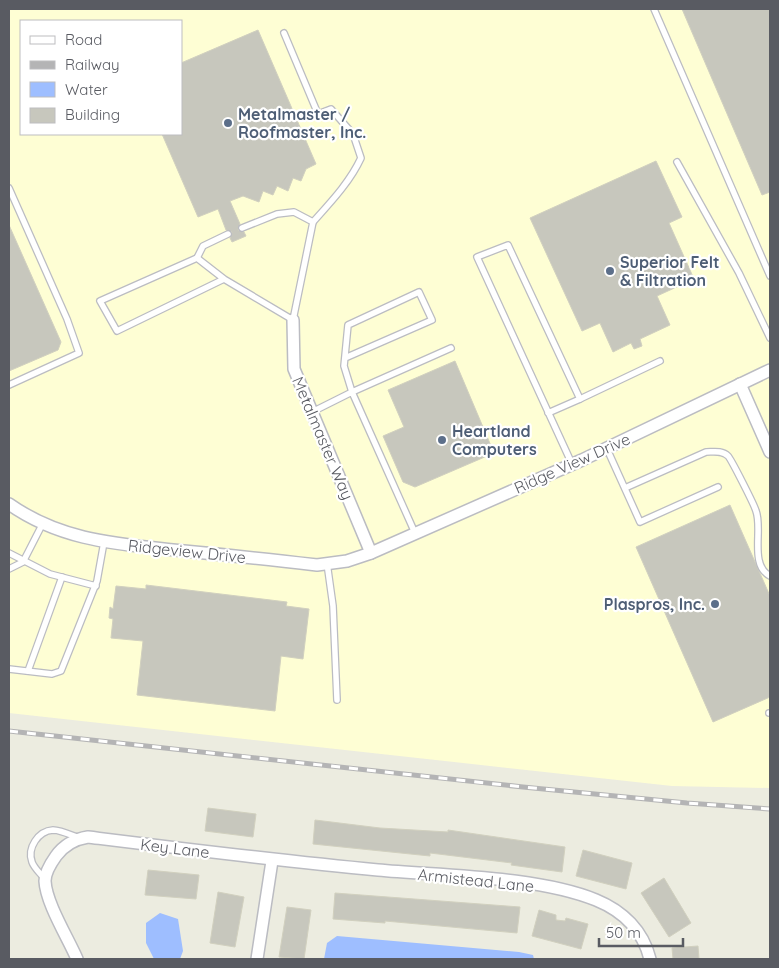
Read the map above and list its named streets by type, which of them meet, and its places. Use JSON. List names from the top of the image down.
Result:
{
  "streets": {
    "street": [
      "Metalmaster Way",
      "Ridge View Drive",
      "Ridgeview Drive",
      "Key Lane",
      "Armistead Lane"
    ]
  },
  "crossings": [
    ["Metalmaster Way", "Ridge View Drive"],
    ["Metalmaster Way", "Ridgeview Drive"],
    ["Ridge View Drive", "Ridgeview Drive"],
    ["Key Lane", "Armistead Lane"]
  ],
  "places": [
    "Metalmaster / Roofmaster, Inc.",
    "Superior Felt & Filtration",
    "Heartland Computers",
    "Plaspros, Inc."
  ],
  "legend": [
    "Road",
    "Railway",
    "Water",
    "Building"
  ],
  "scale_bar": "50 m"
}
